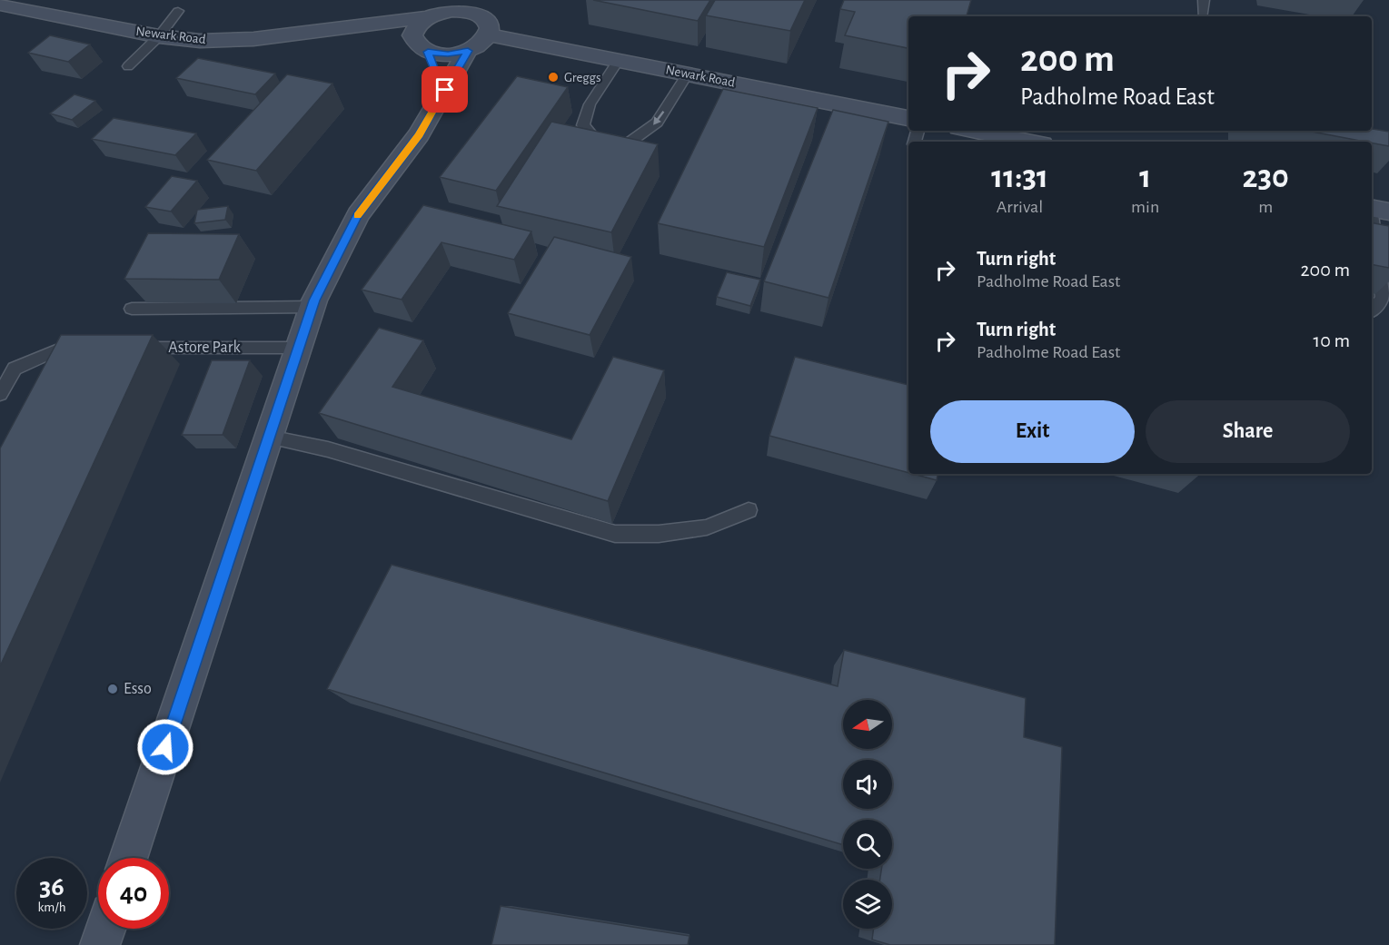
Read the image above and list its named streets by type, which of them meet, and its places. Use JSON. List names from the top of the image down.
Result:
{
  "streets": {
    "street": ["Newark Road"],
    "lane": ["Astore Park"]
  },
  "places": ["Greggs", "Esso"],
  "north": "left",
  "page": {
    "turn": ["200 m", "Padholme Road East"],
    "eta": [
      "11:31",
      "Arrival",
      "1",
      "min",
      "230",
      "m"
    ],
    "list": [
      {
        "name": "Turn right",
        "note": "Padholme Road East",
        "value": "200 m"
      },
      {
        "name": "Turn right",
        "note": "Padholme Road East",
        "value": "10 m"
      }
    ],
    "buttons": ["Exit", "Share"],
    "speed": "36 km/h",
    "limit": "40"
  }
}
